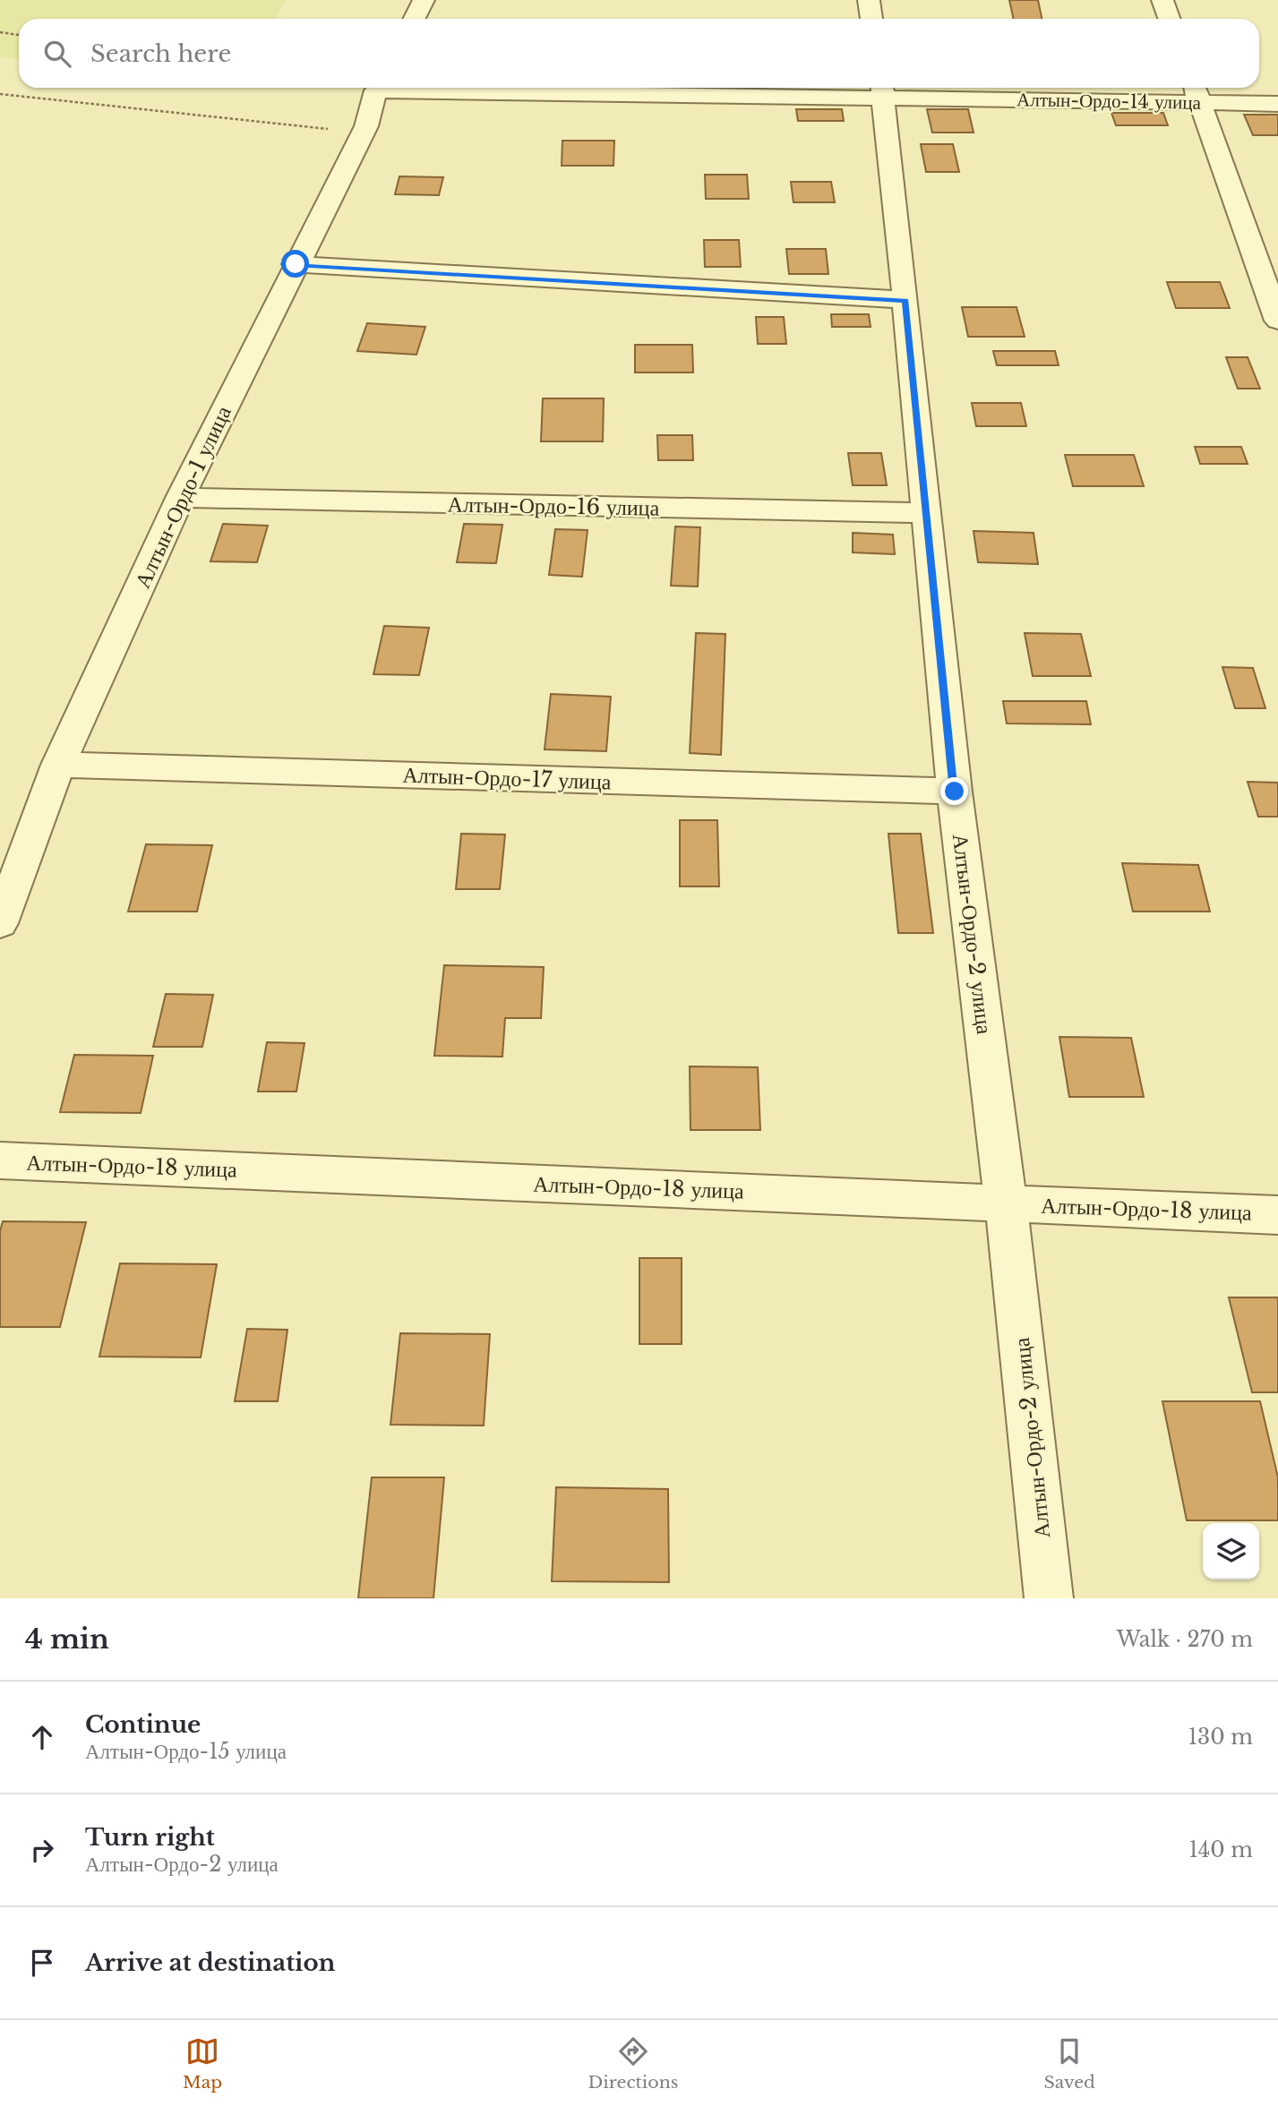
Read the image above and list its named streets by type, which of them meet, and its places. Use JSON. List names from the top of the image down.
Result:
{
  "streets": {
    "street": [
      "Алтын-Ордо-14 улица",
      "Алтын-Ордо-1 улица",
      "Алтын-Ордо-16 улица",
      "Алтын-Ордо-17 улица",
      "Алтын-Ордо-2 улица",
      "Алтын-Ордо-18 улица"
    ]
  },
  "crossings": [
    ["Алтын-Ордо-14 улица", "Алтын-Ордо-2 улица"],
    ["Алтын-Ордо-1 улица", "Алтын-Ордо-16 улица"],
    ["Алтын-Ордо-1 улица", "Алтын-Ордо-17 улица"],
    ["Алтын-Ордо-16 улица", "Алтын-Ордо-2 улица"],
    ["Алтын-Ордо-17 улица", "Алтын-Ордо-2 улица"],
    ["Алтын-Ордо-2 улица", "Алтын-Ордо-18 улица"]
  ],
  "page": {
    "search": "Search here",
    "heading": ["4 min", "Walk · 270 m"],
    "list": [
      ["Continue", "Алтын-Ордо-15 улица", "130 m"],
      ["Turn right", "Алтын-Ордо-2 улица", "140 m"],
      "Arrive at destination"
    ],
    "nav": ["Map", "Directions", "Saved"]
  }
}
